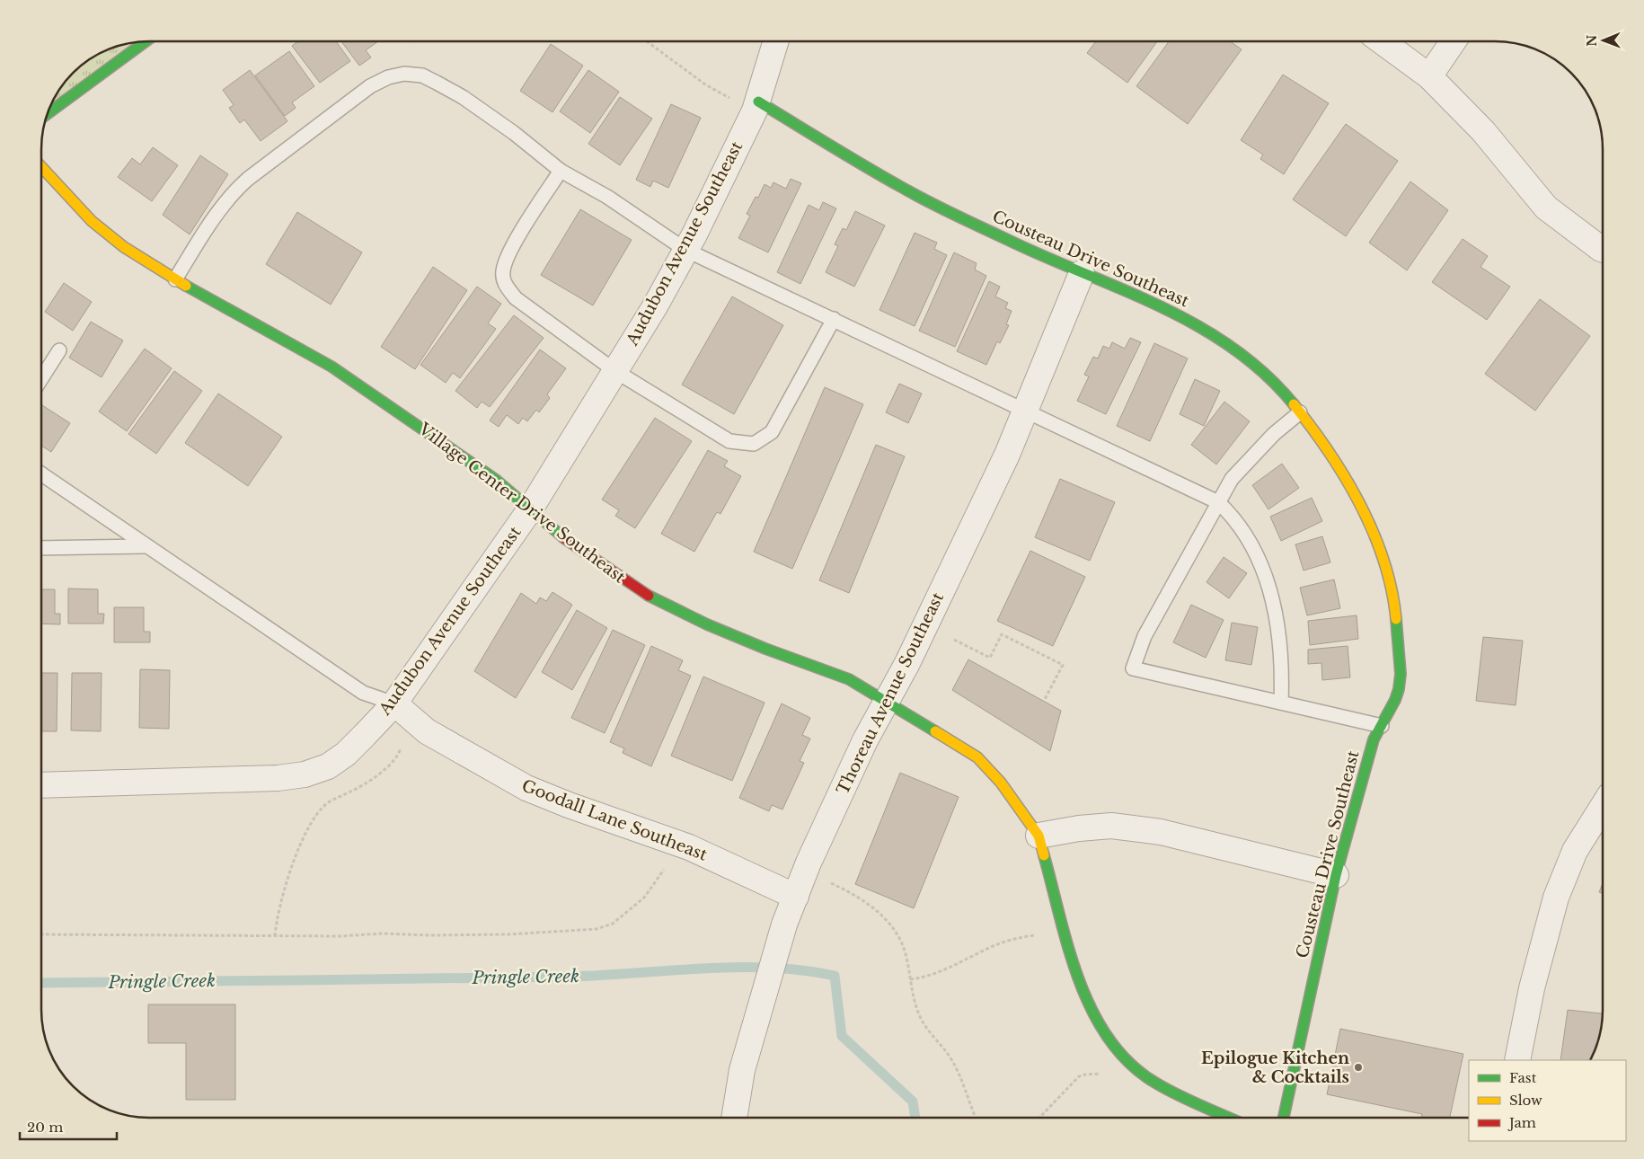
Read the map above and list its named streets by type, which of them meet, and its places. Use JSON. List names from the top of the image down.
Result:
{
  "streets": {
    "street": [
      "Audubon Avenue Southeast",
      "Cousteau Drive Southeast",
      "Village Center Drive Southeast",
      "Thoreau Avenue Southeast",
      "Goodall Lane Southeast"
    ]
  },
  "crossings": [
    ["Audubon Avenue Southeast", "Cousteau Drive Southeast"],
    ["Audubon Avenue Southeast", "Village Center Drive Southeast"],
    ["Audubon Avenue Southeast", "Goodall Lane Southeast"],
    ["Cousteau Drive Southeast", "Thoreau Avenue Southeast"],
    ["Village Center Drive Southeast", "Thoreau Avenue Southeast"],
    ["Thoreau Avenue Southeast", "Goodall Lane Southeast"]
  ],
  "water": ["Pringle Creek"],
  "places": ["Epilogue Kitchen & Cocktails"],
  "legend": ["Fast", "Slow", "Jam"],
  "scale_bar": "20 m",
  "north": "left"
}
